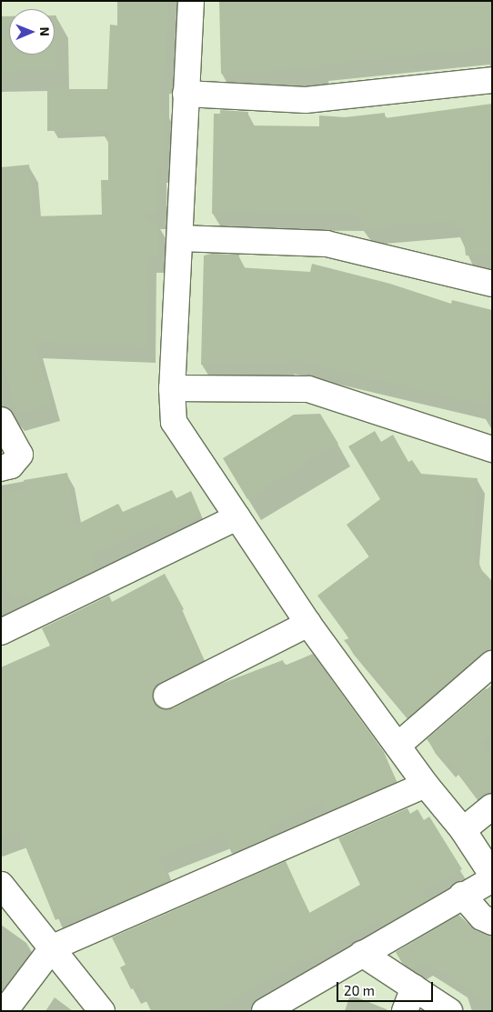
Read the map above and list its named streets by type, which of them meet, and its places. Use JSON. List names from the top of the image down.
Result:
{
  "scale_bar": "20 m",
  "north": "right"
}
